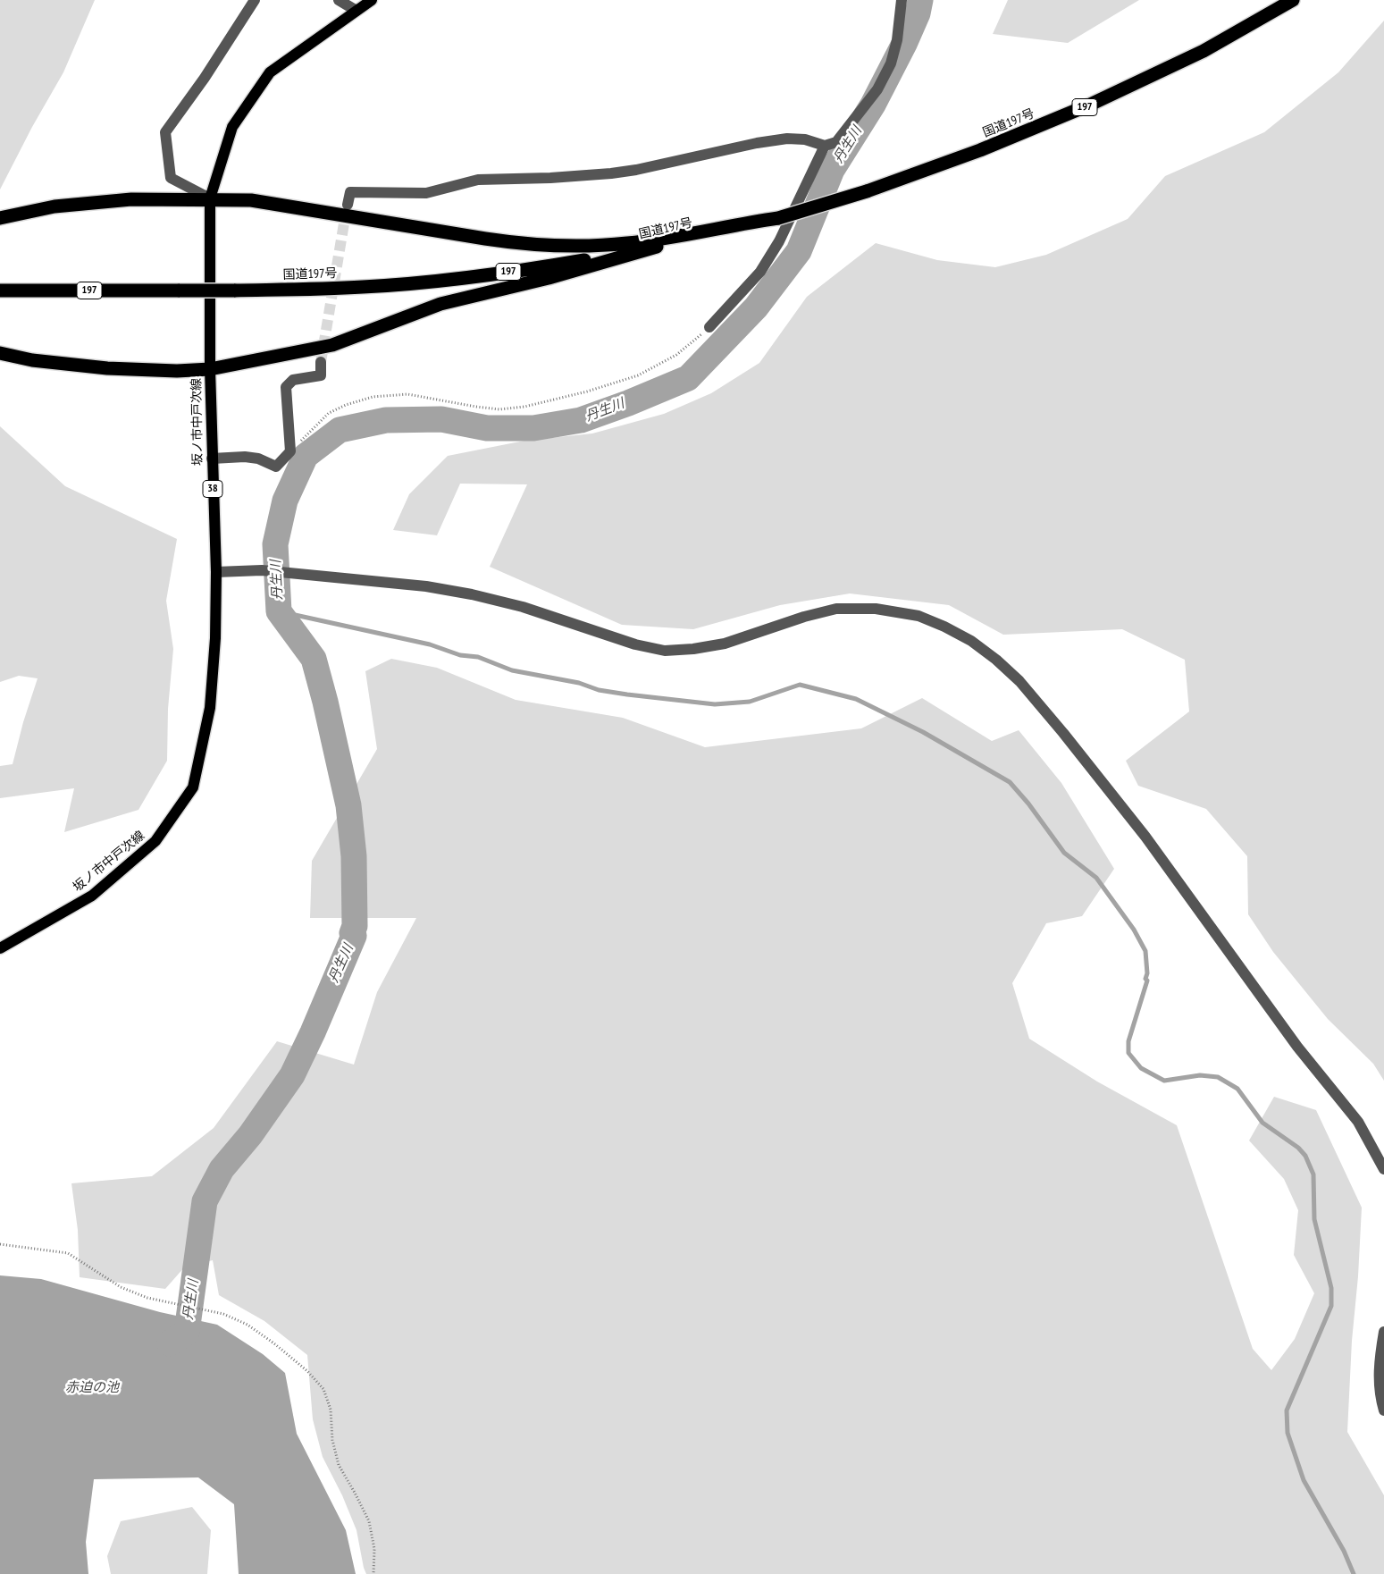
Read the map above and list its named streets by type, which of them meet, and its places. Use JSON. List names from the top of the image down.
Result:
{
  "streets": {
    "highway": ["197", "国道197号"],
    "main road": ["坂ノ市中戸次線", "38"]
  },
  "water": ["丹生川", "赤迫の池"]
}
